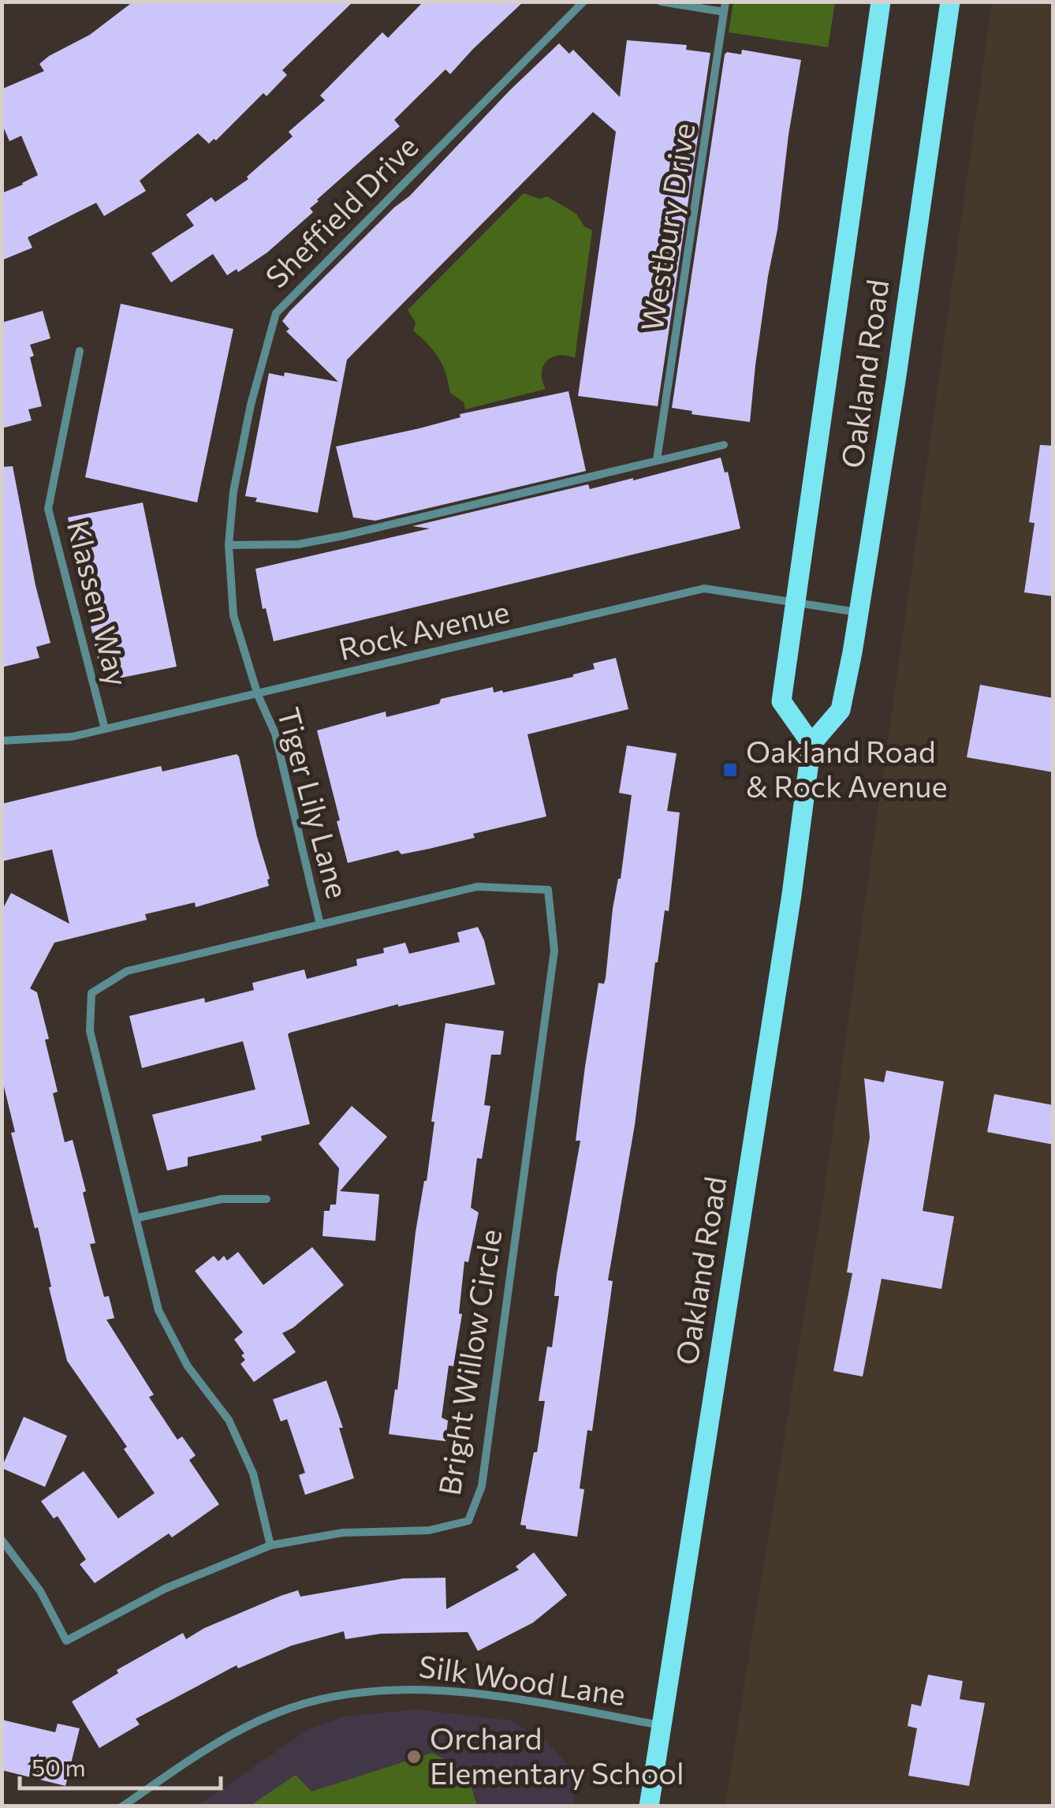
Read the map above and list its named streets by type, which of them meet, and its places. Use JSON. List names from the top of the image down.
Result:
{
  "streets": {
    "main road": ["Oakland Road"],
    "street": [
      "Sheffield Drive",
      "Westbury Drive",
      "Klassen Way",
      "Rock Avenue",
      "Tiger Lily Lane",
      "Bright Willow Circle",
      "Silk Wood Lane"
    ]
  },
  "crossings": [
    ["Sheffield Drive", "Rock Avenue"],
    ["Sheffield Drive", "Tiger Lily Lane"],
    ["Oakland Road", "Rock Avenue"],
    ["Oakland Road", "Silk Wood Lane"],
    ["Klassen Way", "Rock Avenue"],
    ["Rock Avenue", "Tiger Lily Lane"],
    ["Tiger Lily Lane", "Bright Willow Circle"]
  ],
  "places": {
    "transit": ["Oakland Road & Rock Avenue"],
    "other": ["Orchard Elementary School"]
  },
  "scale_bar": "50 m"
}
